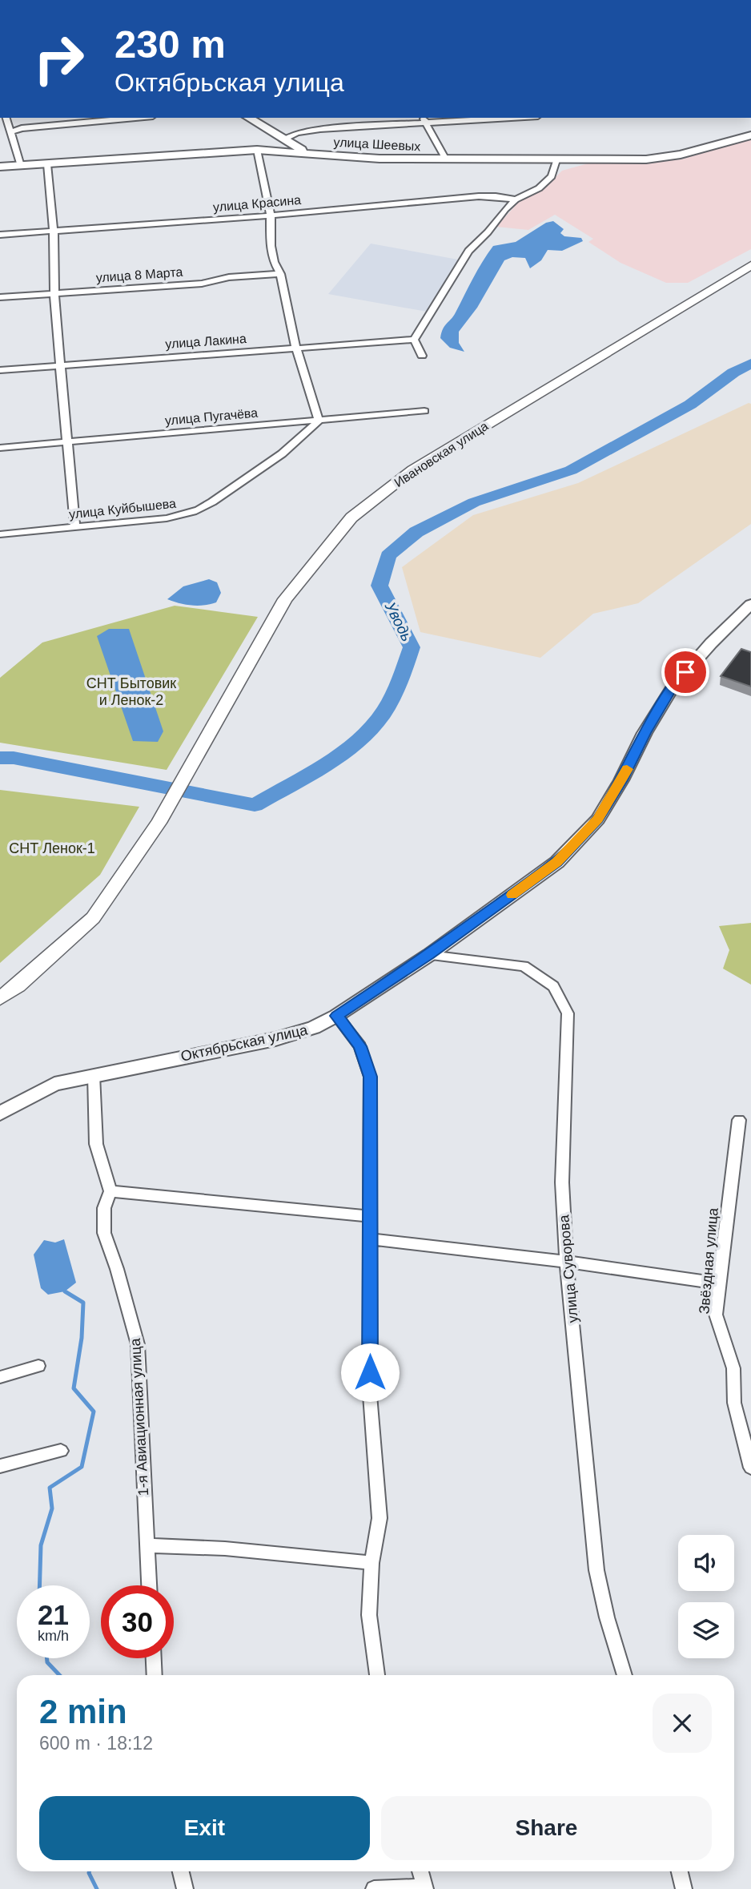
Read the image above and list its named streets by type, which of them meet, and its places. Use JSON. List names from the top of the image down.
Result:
{
  "streets": {
    "main road": ["Ивановская улица"],
    "street": [
      "улица Шеевых",
      "улица Красина",
      "улица 8 Марта",
      "улица Лакина",
      "улица Пугачёва",
      "улица Куйбышева",
      "Октябрьская улица",
      "Звёздная улица",
      "улица Суворова",
      "1-я Авиационная улица"
    ]
  },
  "crossings": [
    ["улица Пугачёва", "улица Куйбышева"],
    ["Октябрьская улица", "улица Суворова"]
  ],
  "water": ["Уводь"],
  "parks": ["СНТ Бытовик и Ленок-2", "СНТ Ленок-1"],
  "page": {
    "turn": ["230 m", "Октябрьская улица"],
    "speed": "21 km/h",
    "limit": "30",
    "heading": ["2 min", "600 m · 18:12"],
    "buttons": ["Exit", "Share"]
  }
}
